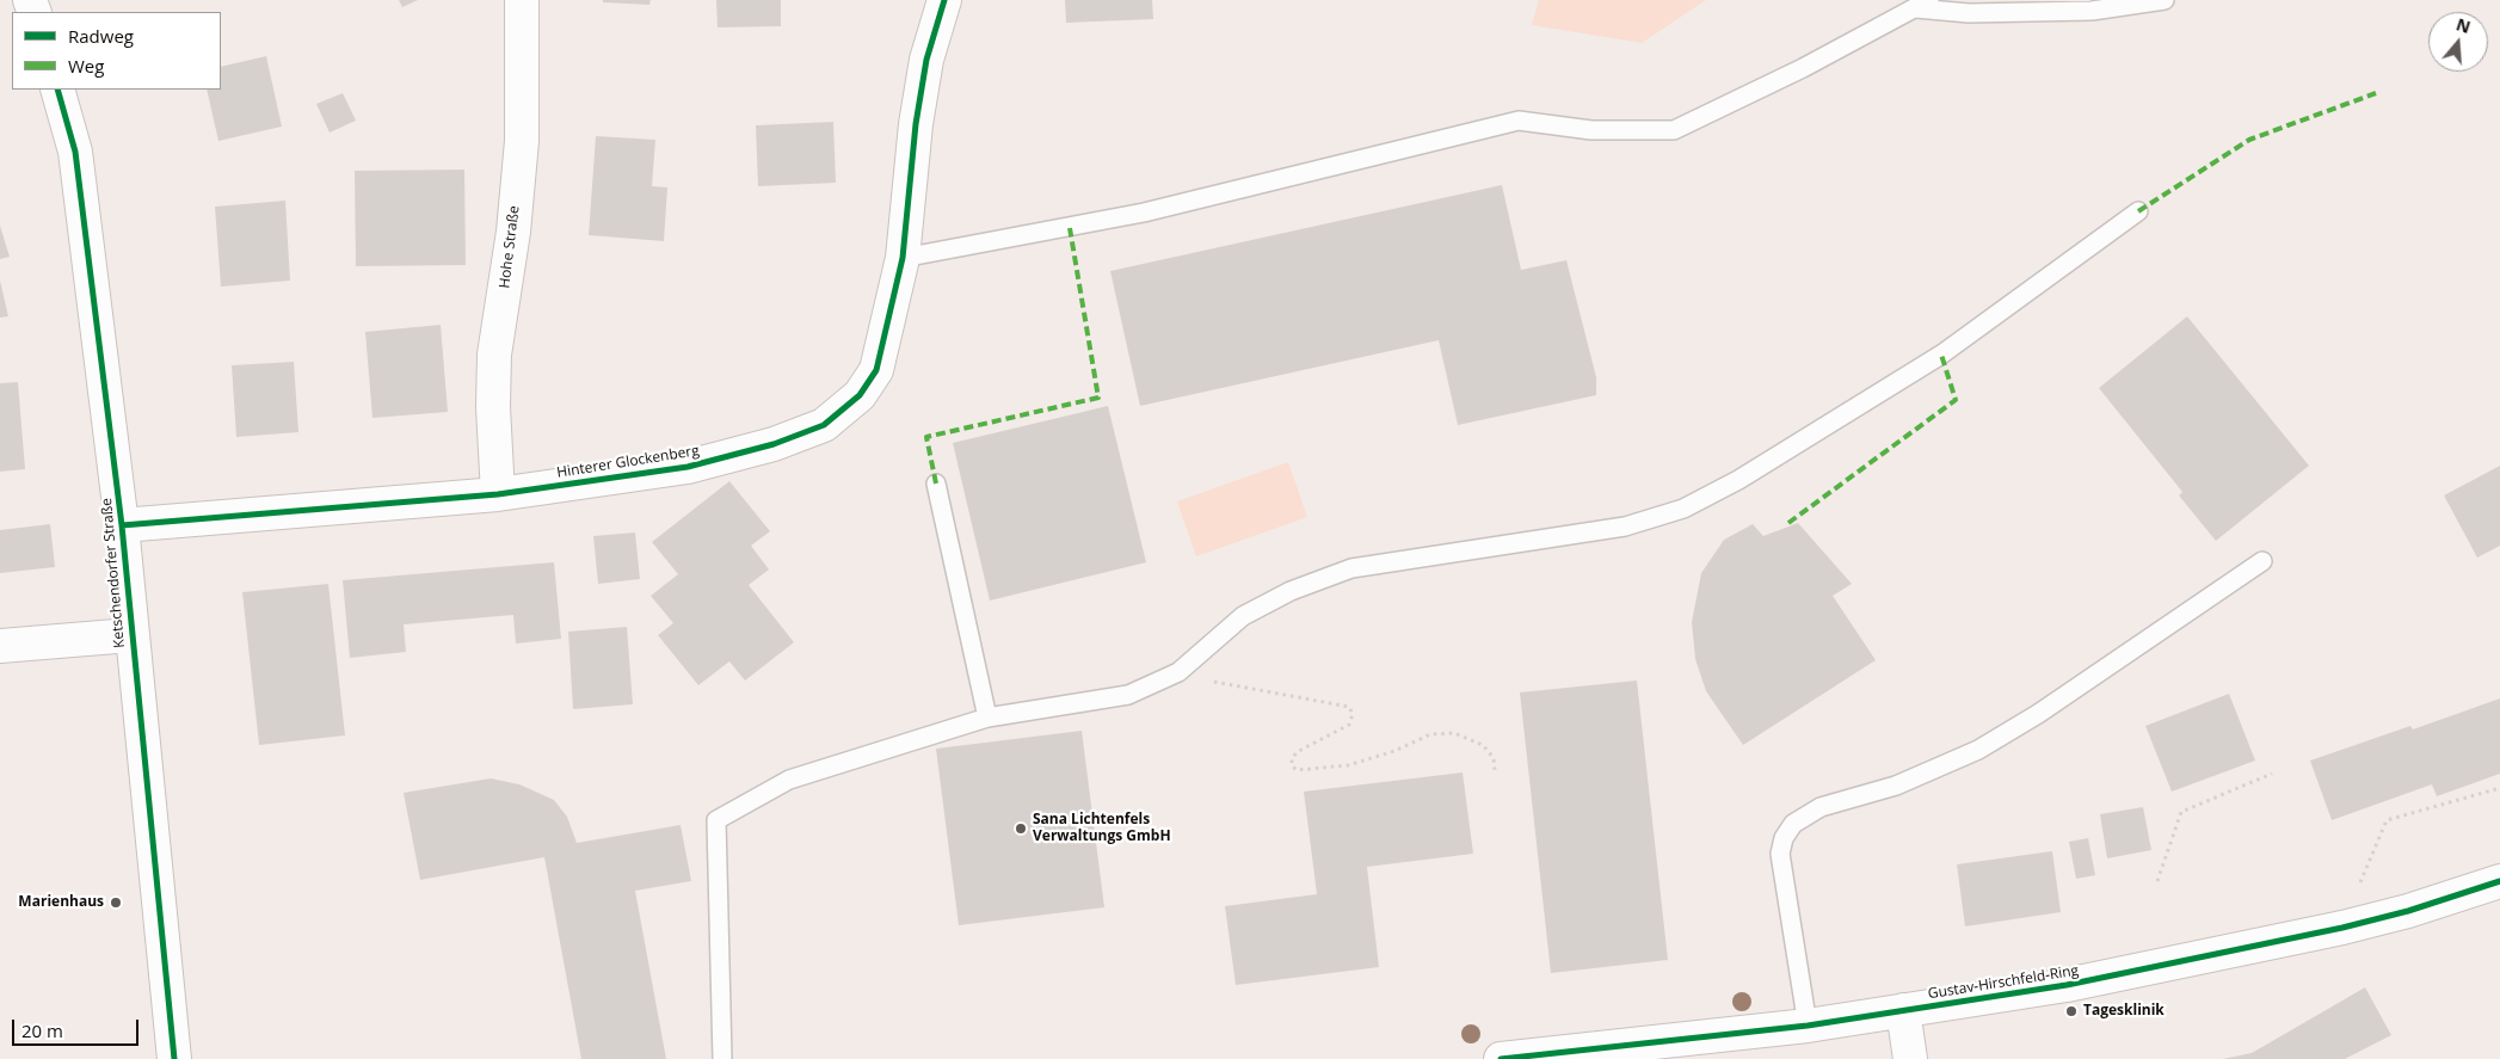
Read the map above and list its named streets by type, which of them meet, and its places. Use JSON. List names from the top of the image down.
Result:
{
  "streets": {
    "street": [
      "Hohe Straße",
      "Hinterer Glockenberg",
      "Ketschendorfer Straße",
      "Gustav-Hirschfeld-Ring"
    ]
  },
  "crossings": [
    ["Hohe Straße", "Hinterer Glockenberg"],
    ["Hinterer Glockenberg", "Ketschendorfer Straße"]
  ],
  "places": ["Sana Lichtenfels Verwaltungs GmbH", "Marienhaus", "Tagesklinik"],
  "legend": ["Radweg", "Weg"],
  "scale_bar": "20 m",
  "north": "top"
}
